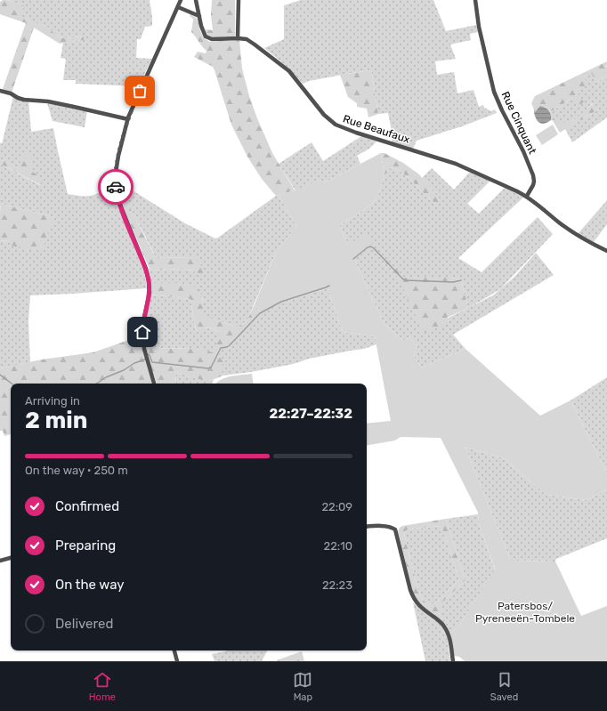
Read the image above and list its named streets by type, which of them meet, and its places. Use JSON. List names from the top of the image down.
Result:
{
  "streets": {
    "street": ["Rue Cinquant", "Rue Beaufaux"]
  },
  "crossings": [
    ["Rue Cinquant", "Rue Beaufaux"]
  ],
  "parks": ["Patersbos/ Pyreneeën-Tombele"],
  "page": {
    "heading": ["2 min", "Arriving in", "22:27–22:32"],
    "bar": "On the way · 250 m",
    "list": [
      ["Confirmed", "22:09"],
      ["Preparing", "22:10"],
      ["On the way", "22:23"],
      "Delivered"
    ],
    "tabs": ["Home", "Map", "Saved"]
  }
}
